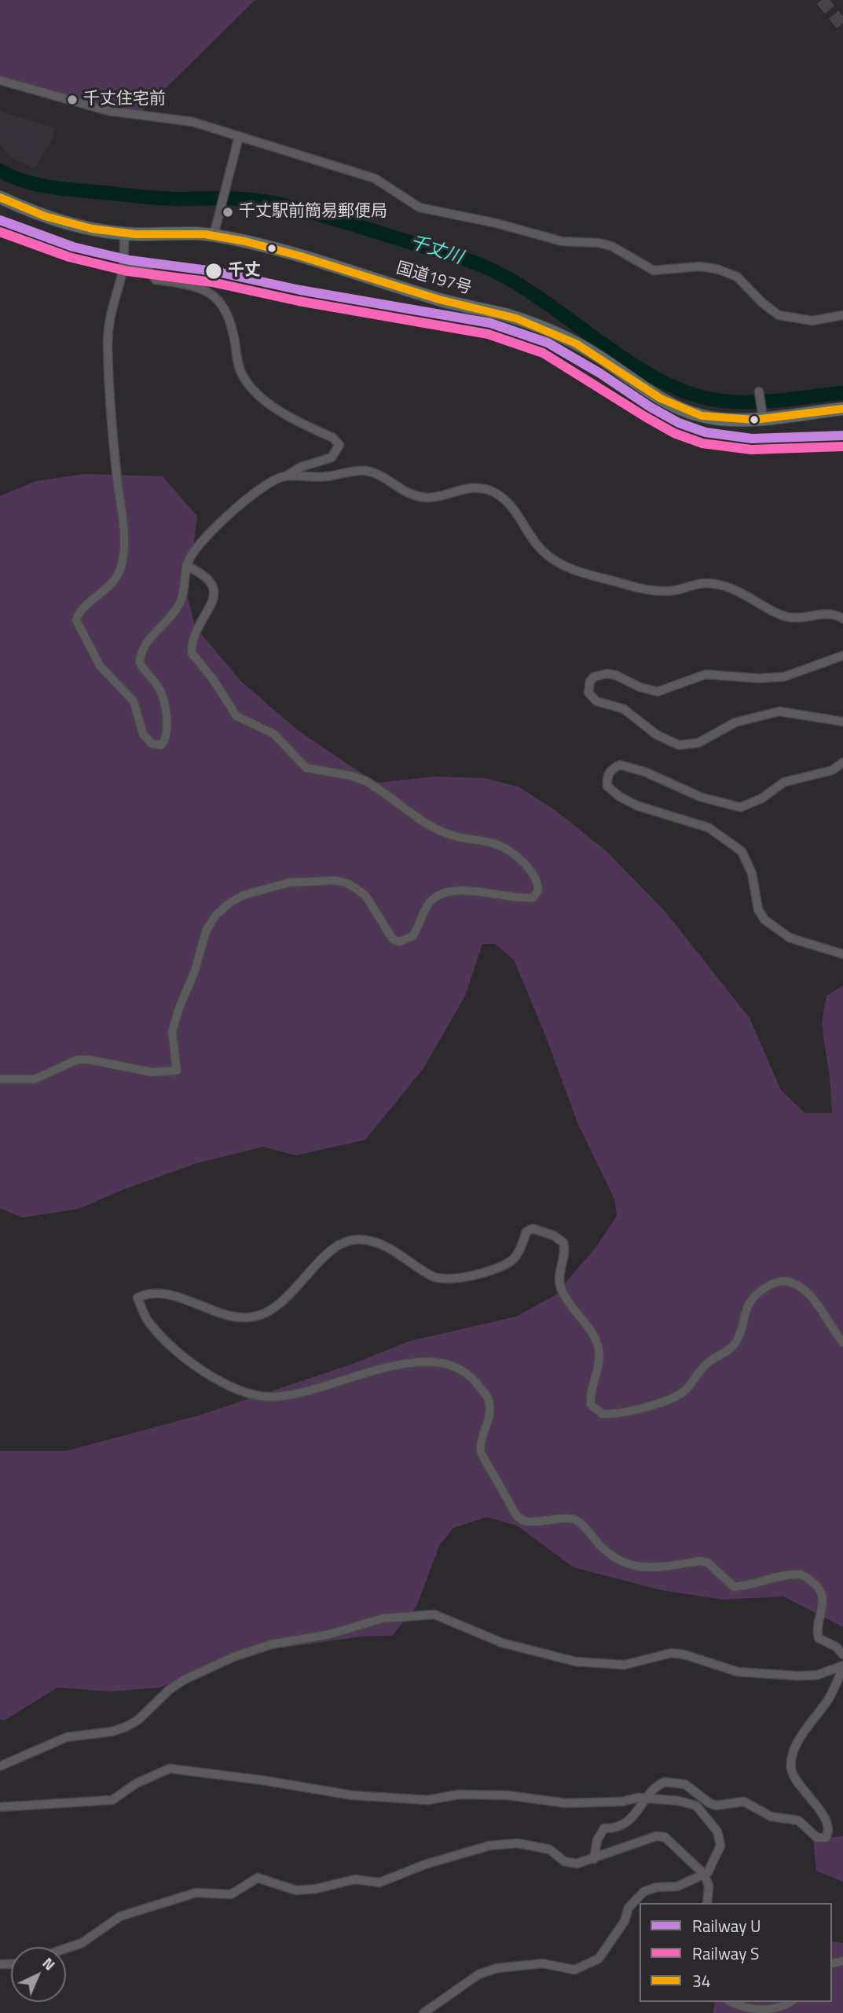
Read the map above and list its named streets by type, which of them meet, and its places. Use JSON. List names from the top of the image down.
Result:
{
  "streets": {
    "highway": ["国道197号"]
  },
  "water": ["千丈川"],
  "places": ["千丈住宅前", "千丈駅前簡易郵便局", "千丈"],
  "lines": ["transit line 34", "rail line U", "rail line S"],
  "legend": ["Railway U", "Railway S", "34"],
  "north": "top right"
}
